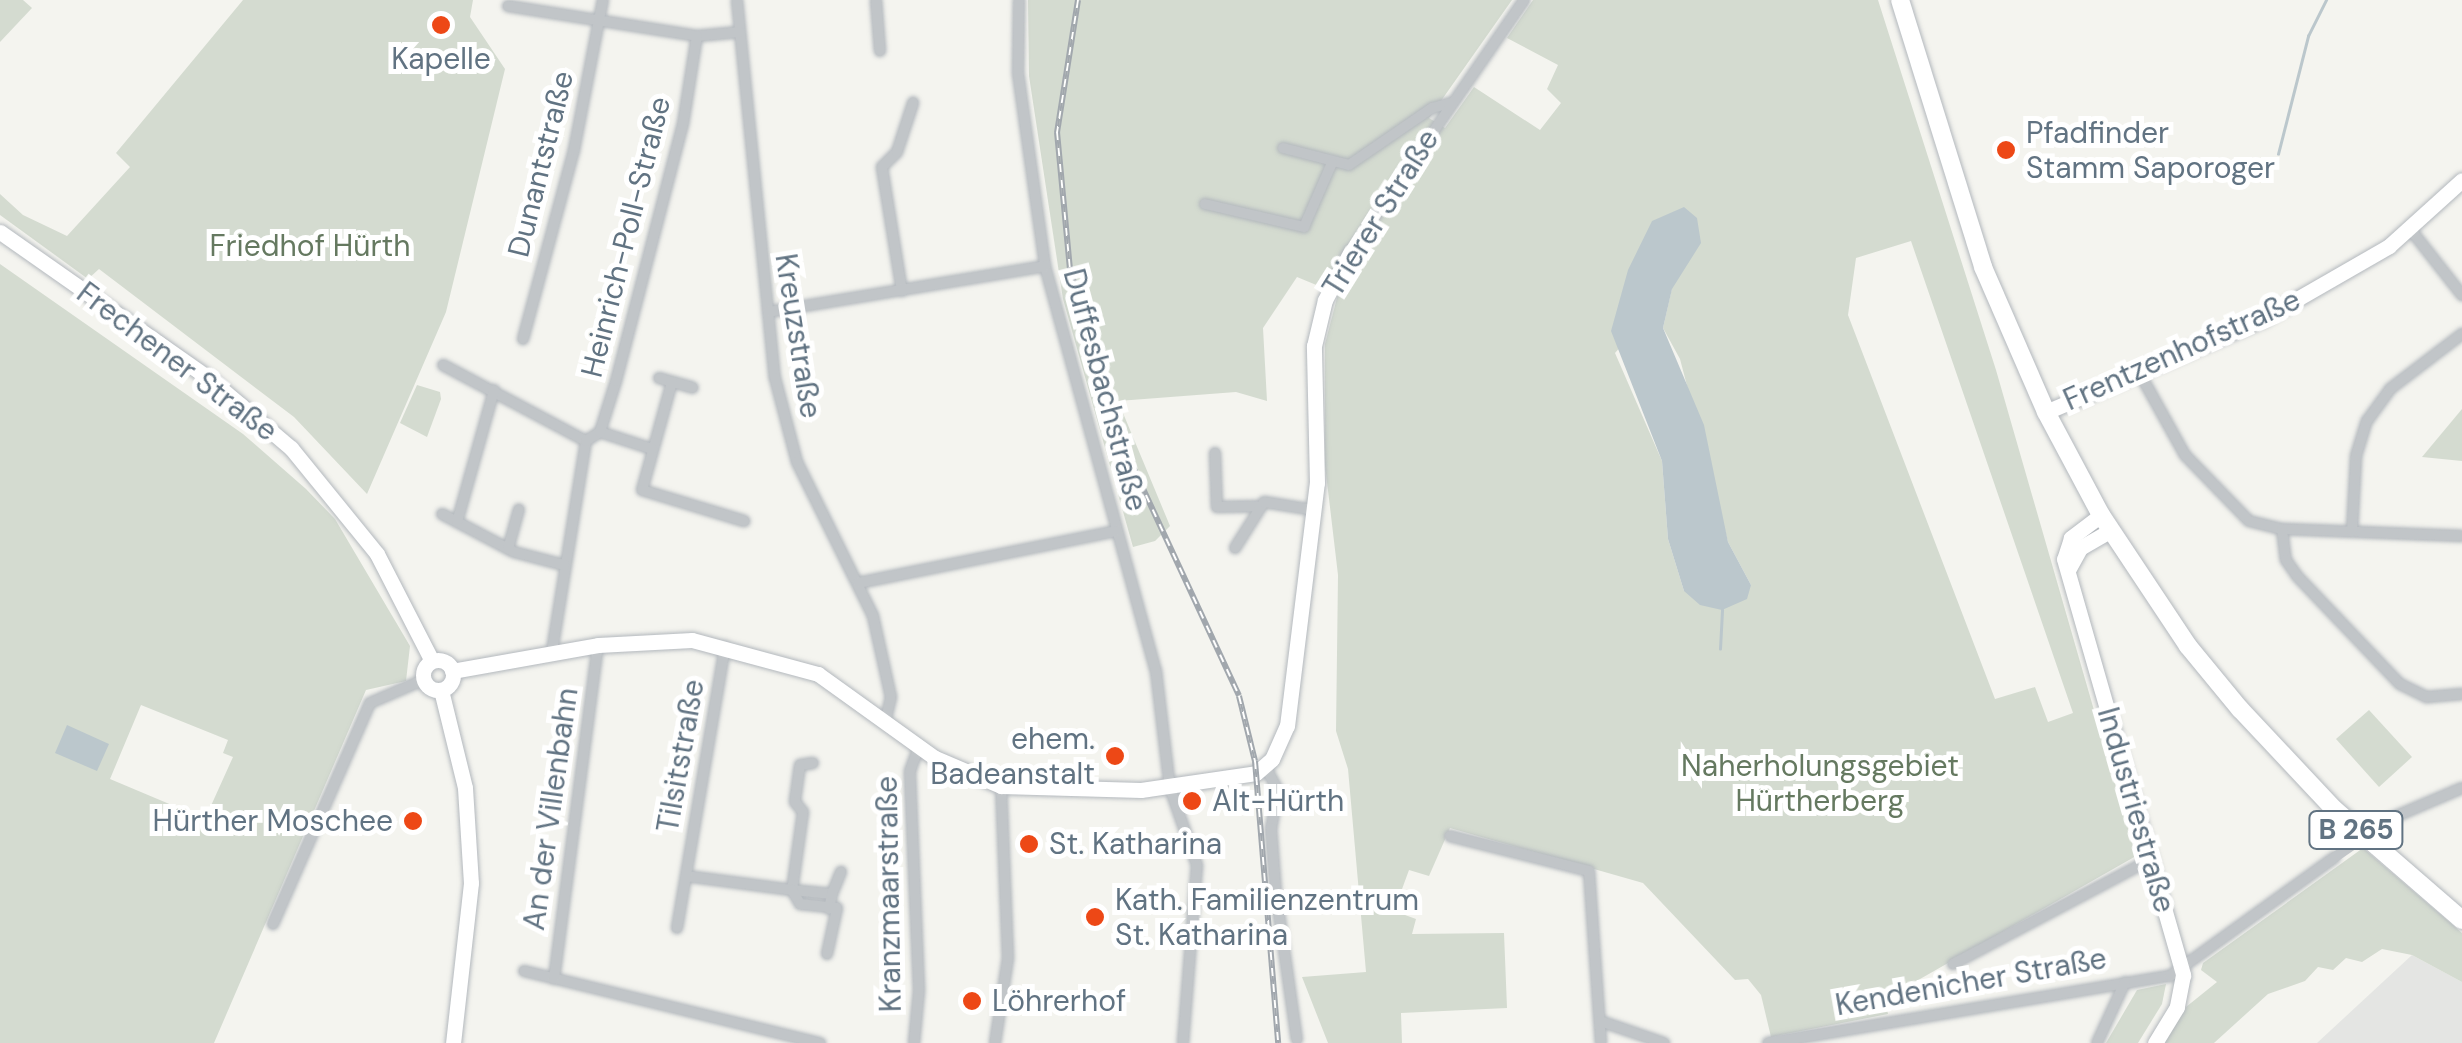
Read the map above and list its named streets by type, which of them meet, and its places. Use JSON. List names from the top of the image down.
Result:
{
  "streets": {
    "main road": ["B 265"],
    "street": [
      "Dunantstraße",
      "Trierer Straße",
      "Heinrich-Poll-Straße",
      "Kreuzstraße",
      "Frentzenhofstraße",
      "Frechener Straße",
      "Duffesbachstraße",
      "Tilsitstraße",
      "An der Villenbahn",
      "Industriestraße",
      "Kranzmaarstraße",
      "Kendenicher Straße"
    ]
  },
  "crossings": [
    ["Frentzenhofstraße", "B 265"],
    ["Industriestraße", "B 265"],
    ["Industriestraße", "Kendenicher Straße"]
  ],
  "parks": ["Friedhof Hürth", "Naherholungsgebiet Hürtherberg"],
  "places": [
    "Kapelle",
    "Pfadfinder Stamm Saporoger",
    "ehem. Badeanstalt",
    "Alt-Hürth",
    "Hürther Moschee",
    "St. Katharina",
    "Kath. Familienzentrum St. Katharina",
    "Löhrerhof"
  ]
}
